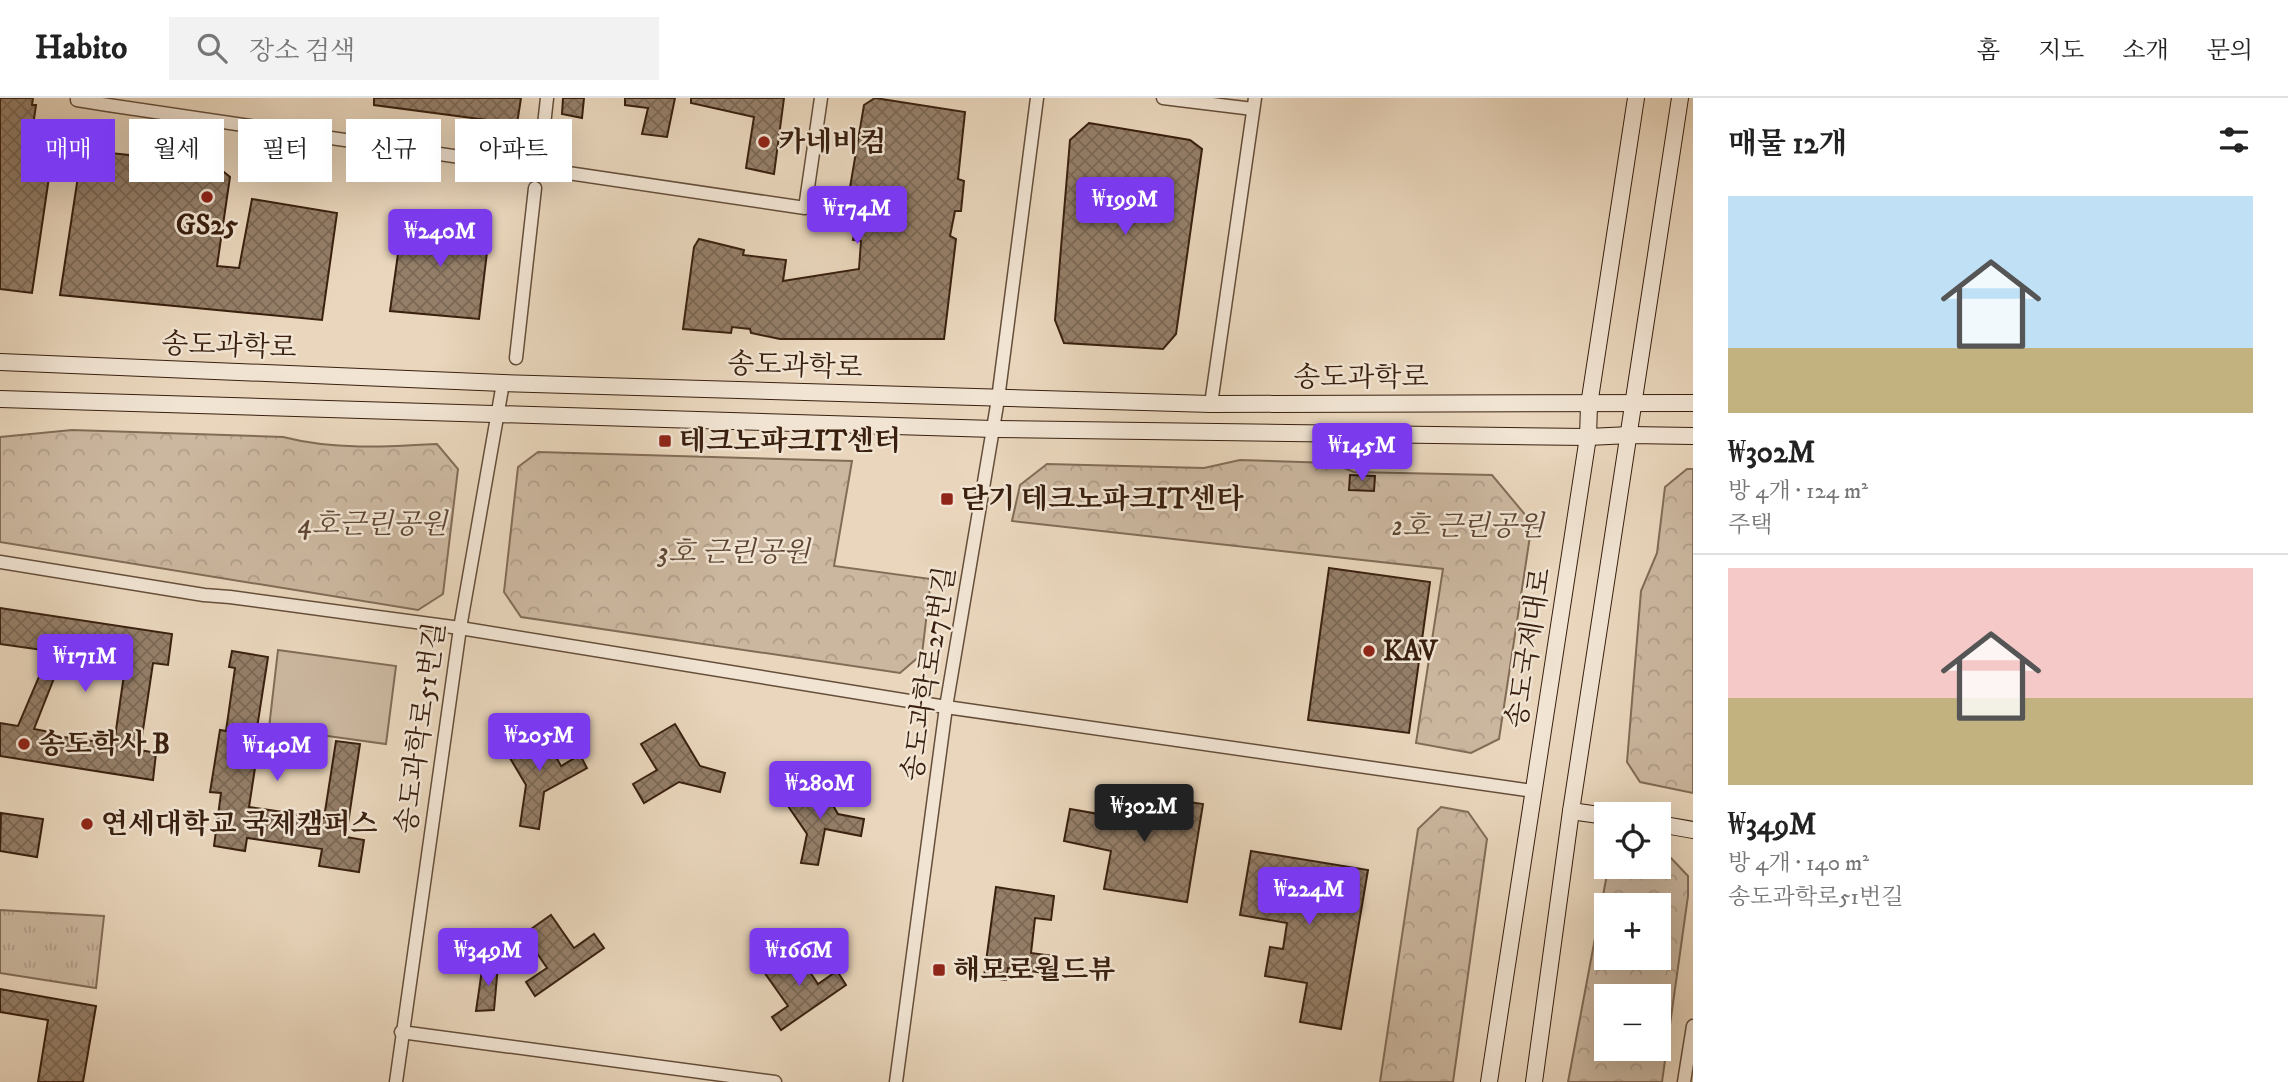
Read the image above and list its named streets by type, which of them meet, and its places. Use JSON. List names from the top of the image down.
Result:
{
  "streets": {
    "main road": ["송도과학로", "송도국제대로"],
    "street": ["송도과학로27번길", "송도과학로51번길"]
  },
  "crossings": [
    ["송도과학로", "송도국제대로"],
    ["송도과학로", "송도과학로27번길"],
    ["송도과학로", "송도과학로51번길"]
  ],
  "parks": ["4호근린공원", "2호 근린공원", "3호 근린공원"],
  "places": {
    "other": [
      "카네비컴",
      "GS25",
      "KAV",
      "송도학사 B",
      "연세대학교 국제캠퍼스"
    ],
    "transit": ["테크노파크IT센터", "닫기 테크노파크IT센타", "해모로월드뷰"]
  },
  "page": {
    "header": "Habito",
    "search": "장소 검색",
    "nav": [
      "홈",
      "지도",
      "소개",
      "문의"
    ],
    "heading": "매물 12개",
    "chip": [
      "매매",
      "월세",
      "필터",
      "신규",
      "아파트"
    ],
    "price": [
      "₩199M",
      "₩174M",
      "₩240M",
      "₩145M",
      "₩171M",
      "₩205M",
      "₩140M",
      "₩280M",
      "₩302M",
      "₩224M",
      "₩349M",
      "₩166M"
    ],
    "list": [
      {
        "name": "₩302M",
        "note": "방 4개 · 124 m² · 주택"
      },
      {
        "name": "₩349M",
        "note": "방 4개 · 140 m² · 송도과학로51번길"
      }
    ],
    "map_buttons": ["+", "−"]
  }
}
